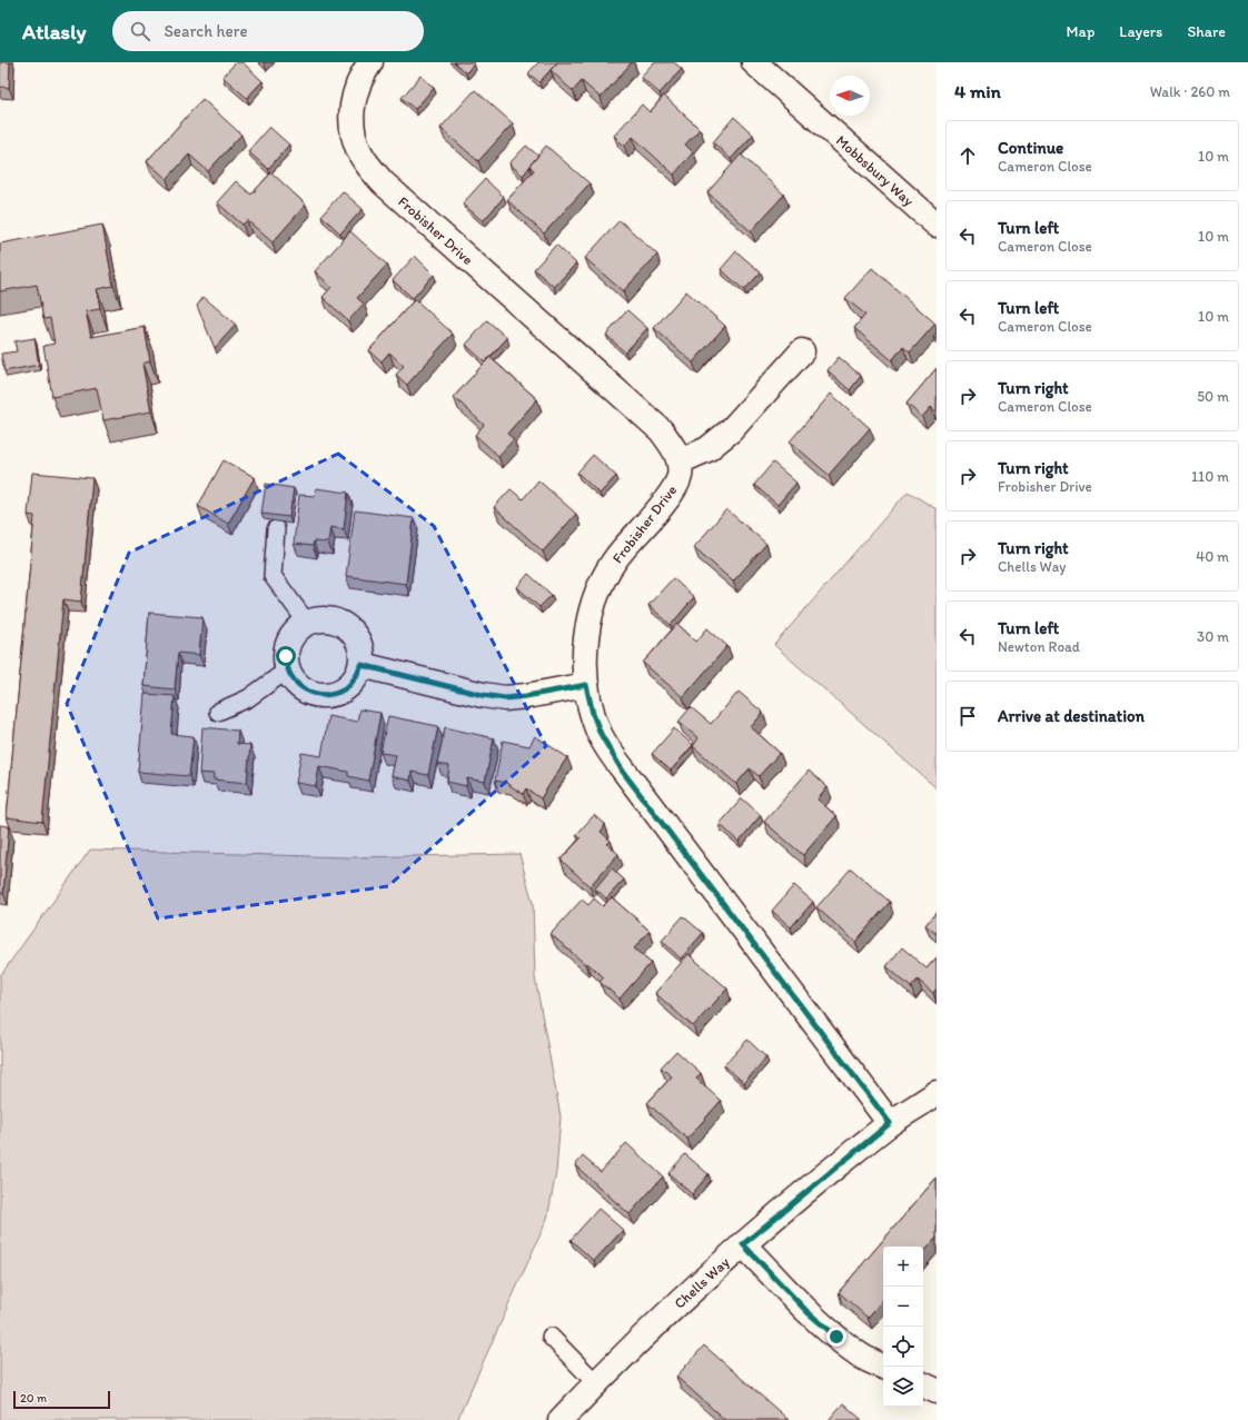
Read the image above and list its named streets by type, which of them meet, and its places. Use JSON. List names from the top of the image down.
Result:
{
  "streets": {
    "street": ["Mobbsbury Way", "Frobisher Drive", "Chells Way"]
  },
  "crossings": [
    ["Frobisher Drive", "Chells Way"]
  ],
  "scale_bar": "20 m",
  "north": "left",
  "page": {
    "header": "Atlasly",
    "search": "Search here",
    "nav": ["Map", "Layers", "Share"],
    "heading": ["4 min", "Walk · 260 m"],
    "list": [
      ["Continue", "Cameron Close", "10 m"],
      ["Turn left", "Cameron Close", "10 m"],
      ["Turn left", "Cameron Close", "10 m"],
      ["Turn right", "Cameron Close", "50 m"],
      ["Turn right", "Frobisher Drive", "110 m"],
      ["Turn right", "Chells Way", "40 m"],
      ["Turn left", "Newton Road", "30 m"],
      "Arrive at destination"
    ],
    "map_buttons": ["+", "−"],
    "scale": "20 m"
  }
}
